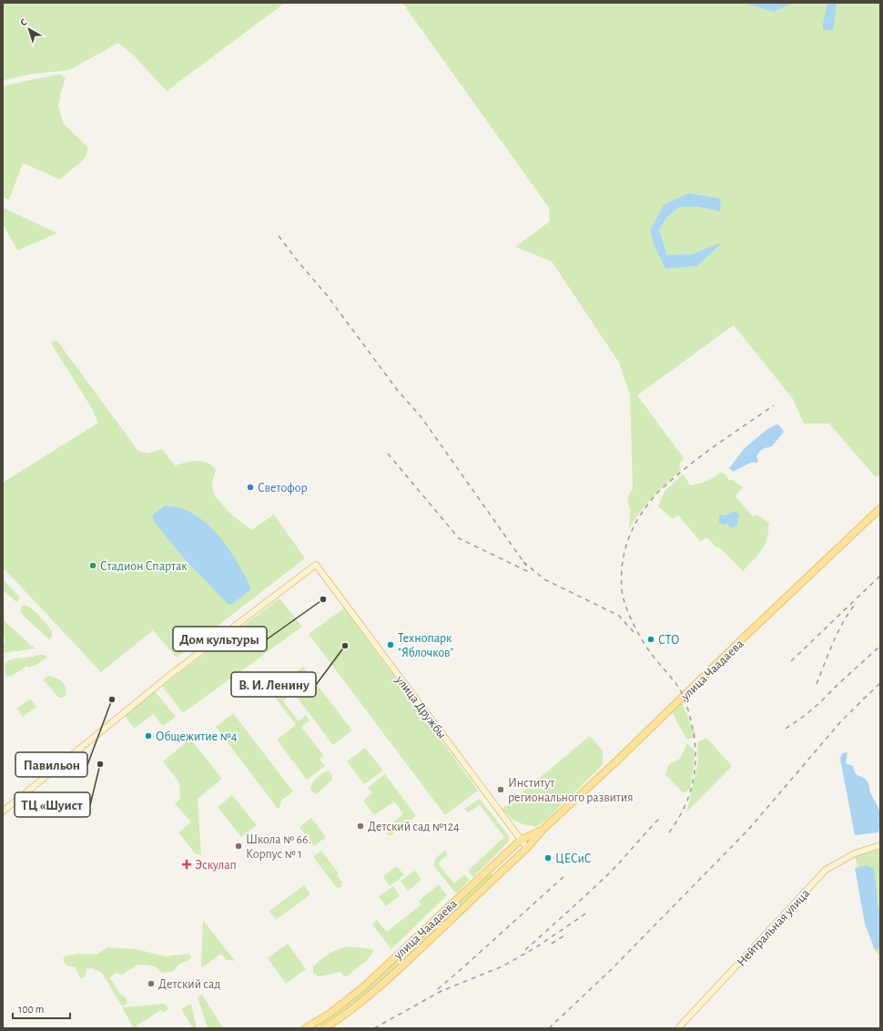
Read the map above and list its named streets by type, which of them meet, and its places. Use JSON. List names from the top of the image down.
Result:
{
  "streets": {
    "main road": ["улица Чаадаева", "улица Дружбы", "Нейтральная улица"]
  },
  "crossings": [
    ["улица Чаадаева", "улица Дружбы"]
  ],
  "places": {
    "other": [
      "Светофор",
      "Стадион Спартак",
      "Дом культуры",
      "СТО",
      "Технопарк \"Яблочков\"",
      "В. И. Ленину",
      "Павильон",
      "Общежитие №4",
      "ТЦ «Шуист",
      "Институт регионального развития",
      "Детский сад №124",
      "Школа № 66. Корпус № 1",
      "ЦЕСиС",
      "Детский сад"
    ],
    "health": ["Эскулап"]
  },
  "scale_bar": "100 m",
  "north": "top left"
}
